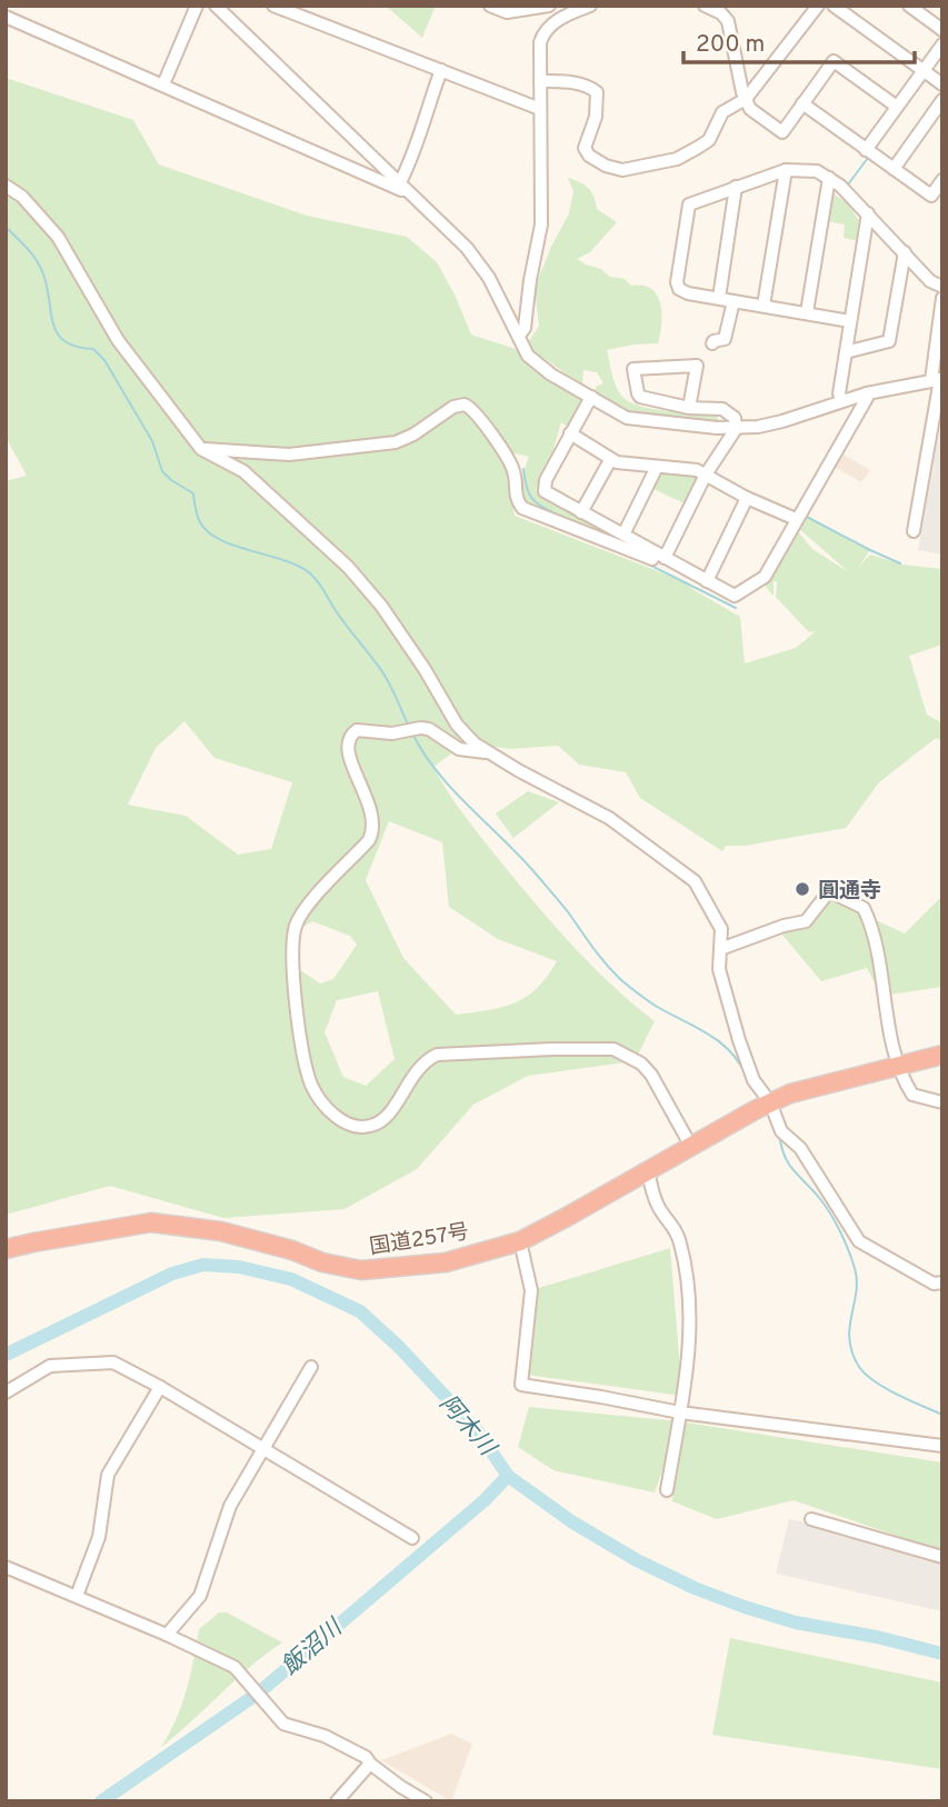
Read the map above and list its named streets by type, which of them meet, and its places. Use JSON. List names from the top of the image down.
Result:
{
  "streets": {
    "highway": ["国道257号"]
  },
  "water": ["阿木川", "飯沼川"],
  "places": ["圓通寺"],
  "scale_bar": "200 m"
}
